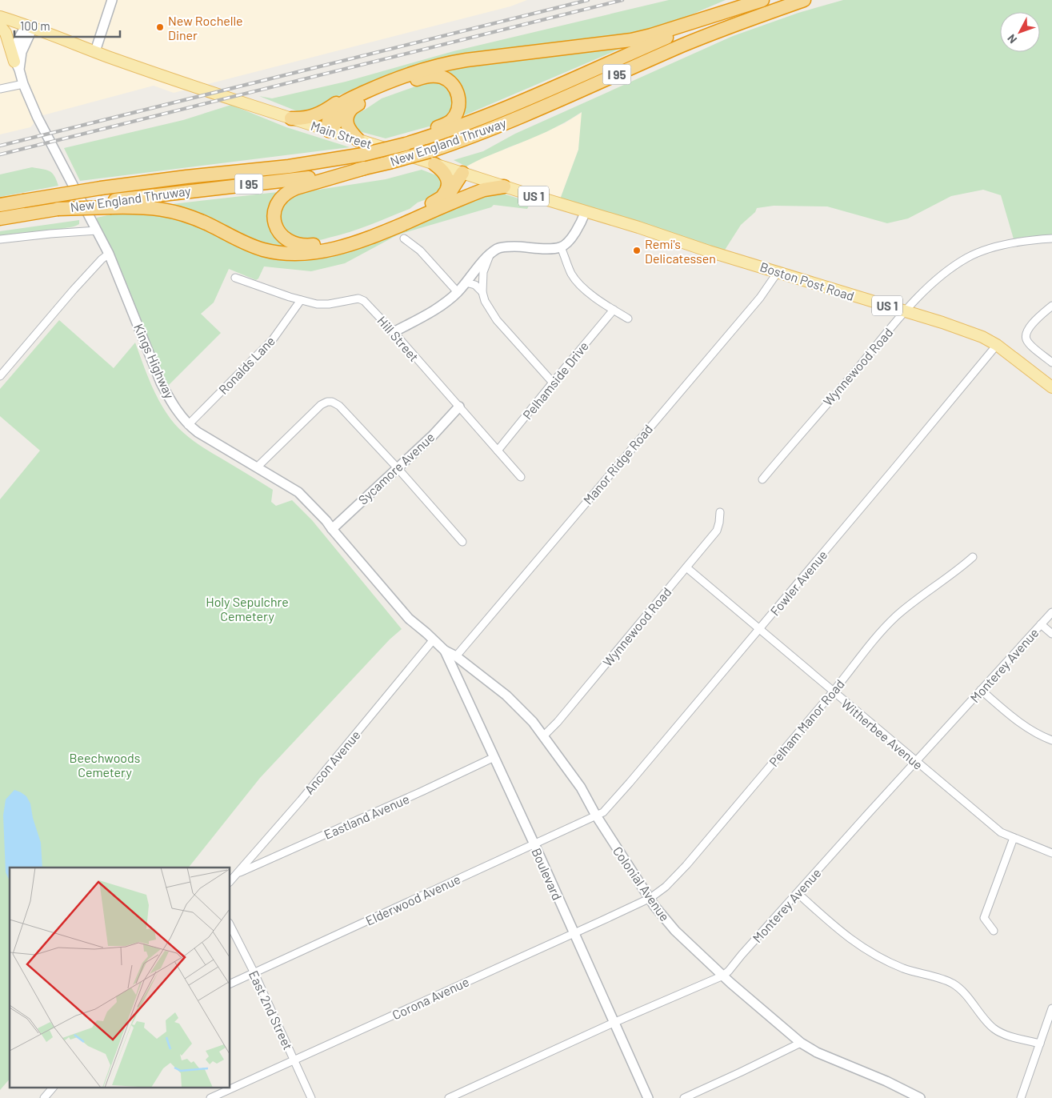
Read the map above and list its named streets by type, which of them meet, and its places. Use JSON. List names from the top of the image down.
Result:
{
  "streets": {
    "highway": ["I 95", "New England Thruway"],
    "main road": ["Main Street", "US 1", "Boston Post Road"],
    "street": [
      "Hill Street",
      "Kings Highway",
      "Ronalds Lane",
      "Wynnewood Road",
      "Pelhamside Drive",
      "Manor Ridge Road",
      "Sycamore Avenue",
      "Fowler Avenue",
      "Monterey Avenue",
      "Pelham Manor Road",
      "Witherbee Avenue",
      "Ancon Avenue",
      "Eastland Avenue",
      "Boulevard",
      "Colonial Avenue",
      "Elderwood Avenue",
      "Corona Avenue",
      "East 2nd Street"
    ]
  },
  "crossings": [
    ["Main Street", "Boston Post Road"],
    ["Main Street", "Kings Highway"],
    ["Boston Post Road", "Wynnewood Road"],
    ["Boston Post Road", "Manor Ridge Road"],
    ["Boston Post Road", "Fowler Avenue"],
    ["Hill Street", "Ronalds Lane"],
    ["Hill Street", "Pelhamside Drive"],
    ["Hill Street", "Sycamore Avenue"],
    ["Kings Highway", "Ronalds Lane"],
    ["Kings Highway", "Sycamore Avenue"],
    ["Kings Highway", "Colonial Avenue"],
    ["Wynnewood Road", "Witherbee Avenue"],
    ["Wynnewood Road", "Colonial Avenue"],
    ["Manor Ridge Road", "Colonial Avenue"],
    ["Fowler Avenue", "Witherbee Avenue"],
    ["Fowler Avenue", "Colonial Avenue"],
    ["Fowler Avenue", "Elderwood Avenue"],
    ["Monterey Avenue", "Witherbee Avenue"],
    ["Monterey Avenue", "Boulevard"],
    ["Monterey Avenue", "Colonial Avenue"],
    ["Pelham Manor Road", "Witherbee Avenue"],
    ["Pelham Manor Road", "Colonial Avenue"],
    ["Pelham Manor Road", "Corona Avenue"],
    ["Ancon Avenue", "Eastland Avenue"],
    ["Ancon Avenue", "Colonial Avenue"],
    ["Eastland Avenue", "Boulevard"],
    ["Boulevard", "Colonial Avenue"],
    ["Boulevard", "Elderwood Avenue"],
    ["Boulevard", "Corona Avenue"],
    ["Colonial Avenue", "Elderwood Avenue"],
    ["Colonial Avenue", "Corona Avenue"],
    ["Elderwood Avenue", "East 2nd Street"],
    ["Corona Avenue", "East 2nd Street"]
  ],
  "parks": ["Holy Sepulchre Cemetery", "Beechwoods Cemetery"],
  "places": ["New Rochelle Diner", "Remi's Delicatessen"],
  "scale_bar": "100 m",
  "north": "bottom left"
}
